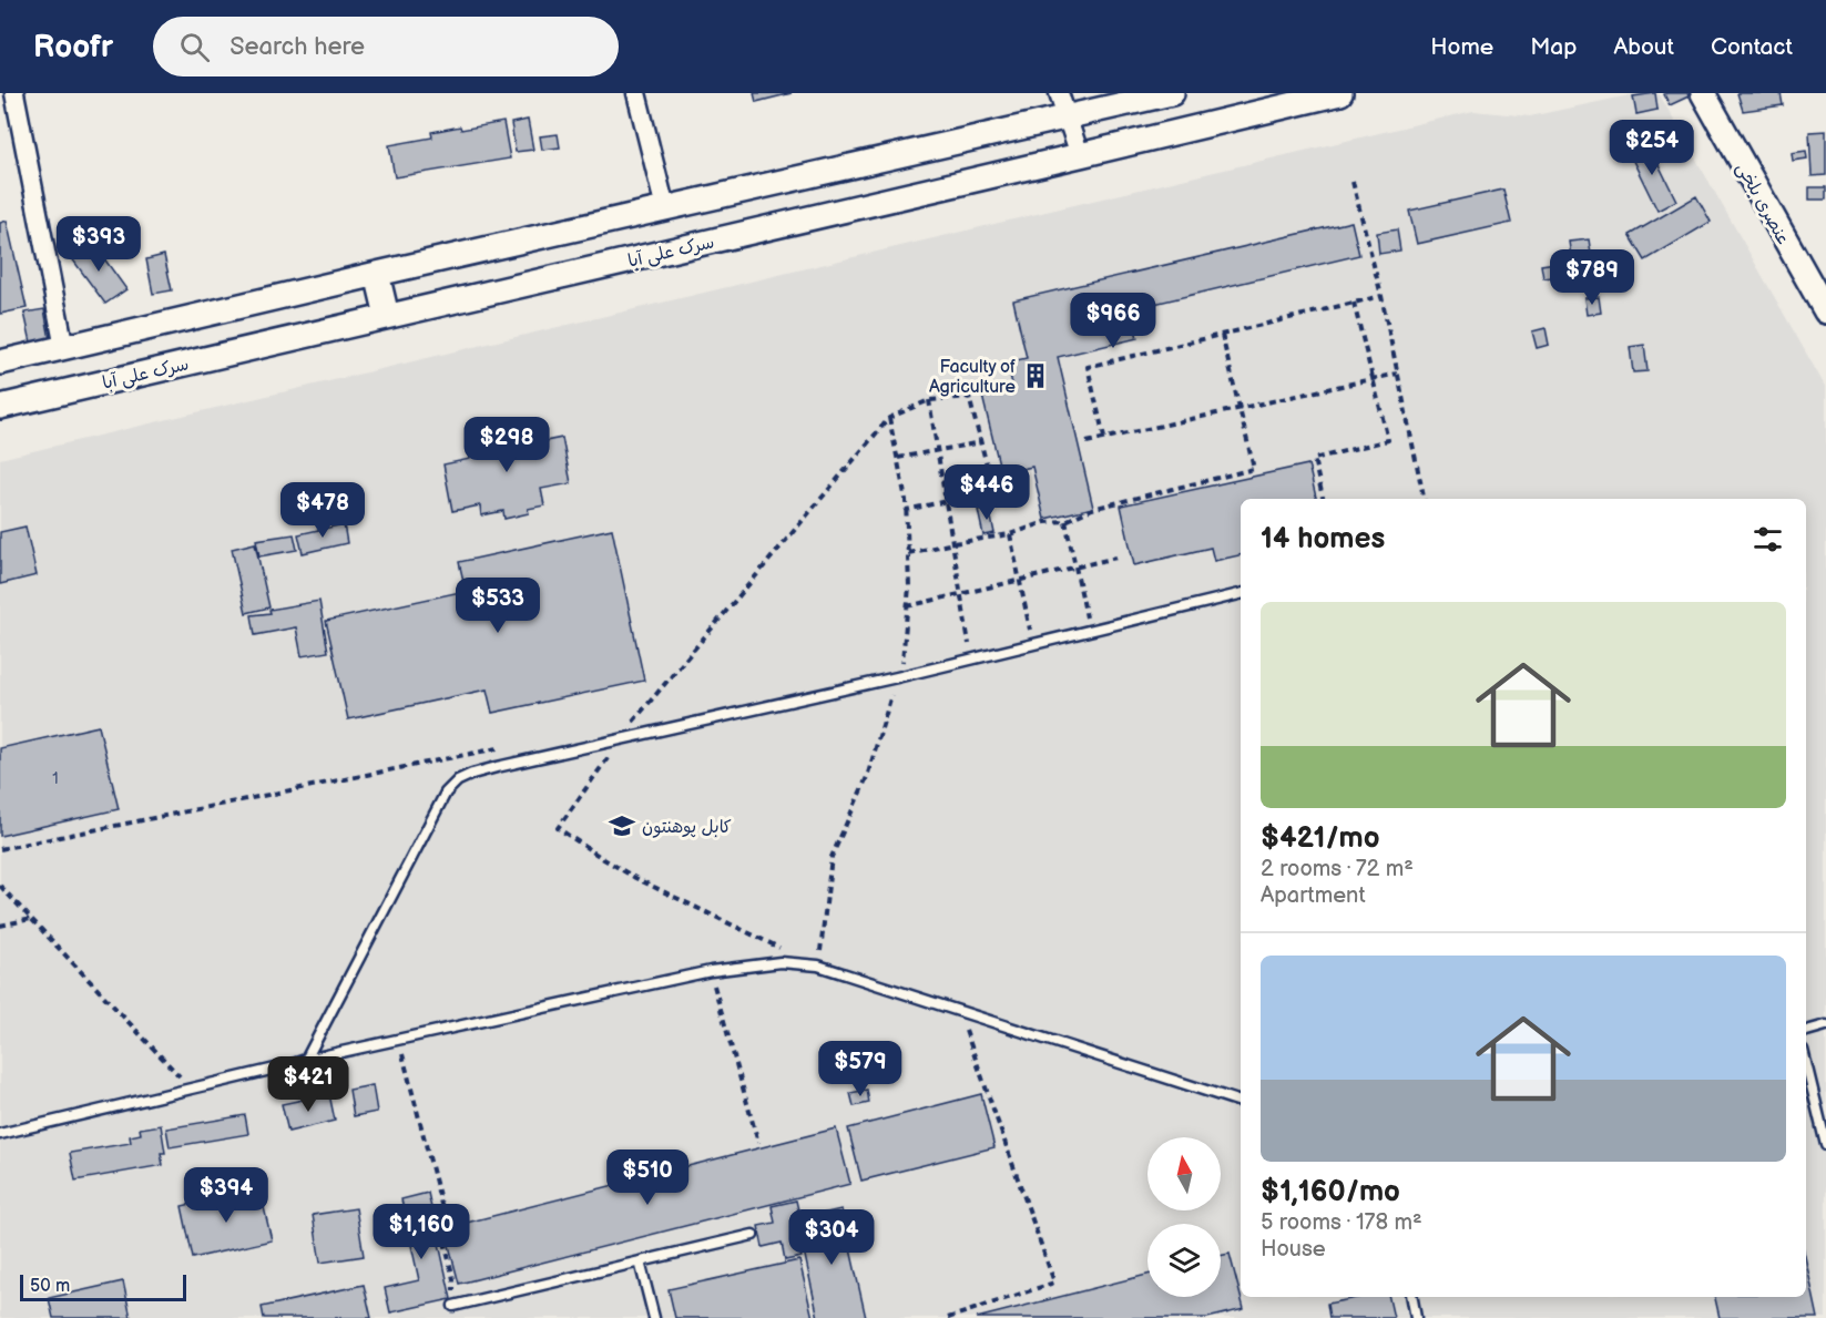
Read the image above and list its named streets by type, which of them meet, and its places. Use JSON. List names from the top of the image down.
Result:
{
  "streets": {
    "street": ["عنصری بلخی", "سرک علی آبا"]
  },
  "places": {
    "building": ["Faculty of Agriculture"],
    "school or university": ["کابل پوهنتون"]
  },
  "house_numbers": ["1"],
  "scale_bar": "50 m",
  "north": "top",
  "page": {
    "header": "Roofr",
    "search": "Search here",
    "nav": [
      "Home",
      "Map",
      "About",
      "Contact"
    ],
    "price": [
      "$254",
      "$393",
      "$789",
      "$966",
      "$298",
      "$446",
      "$478",
      "$533",
      "$579",
      "$421",
      "$510",
      "$394",
      "$1,160",
      "$304"
    ],
    "heading": "14 homes",
    "list": [
      {
        "name": "$421/mo",
        "note": "2 rooms · 72 m² · Apartment"
      },
      {
        "name": "$1,160/mo",
        "note": "5 rooms · 178 m² · House"
      }
    ],
    "scale": "50 m"
  }
}
